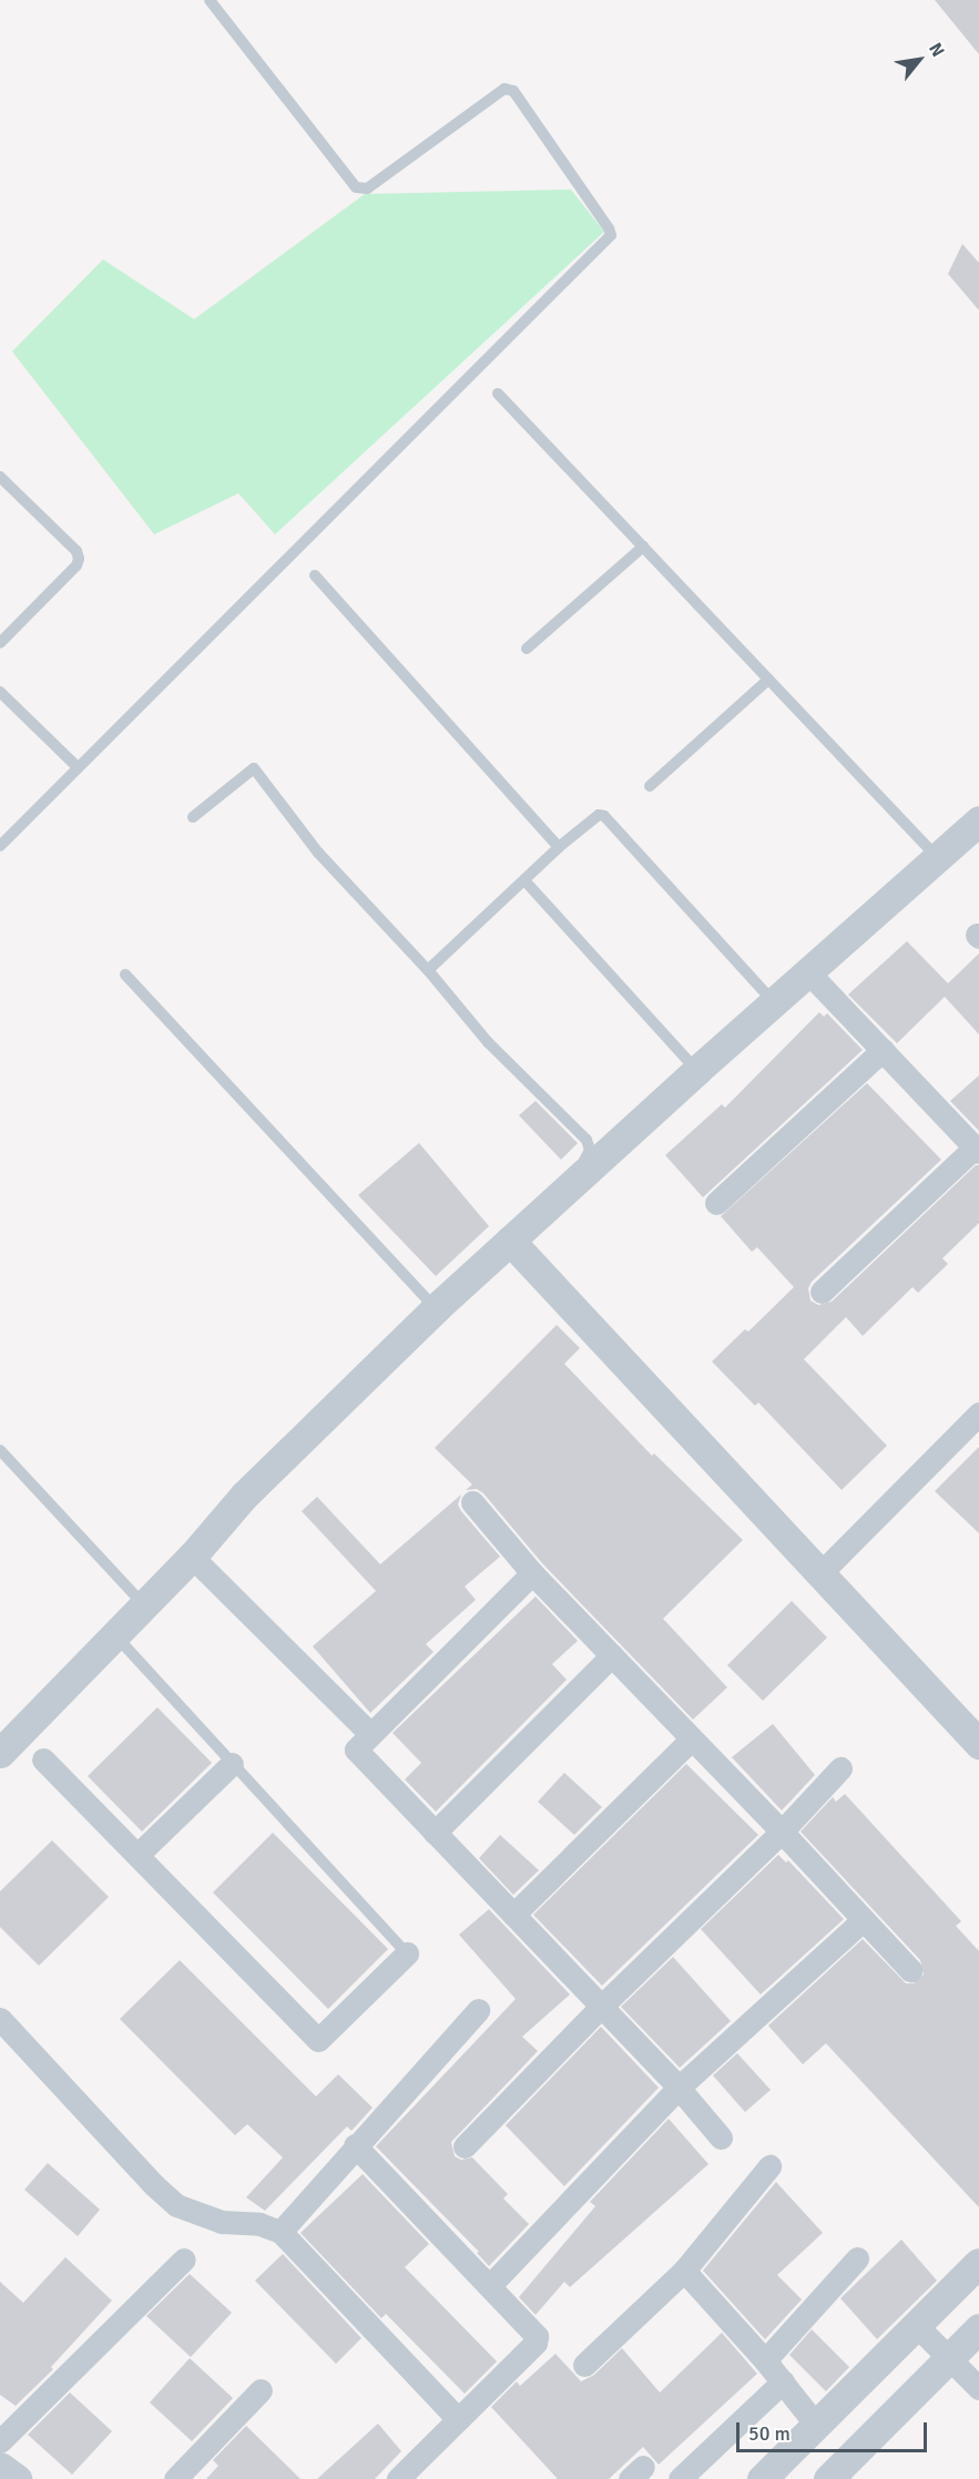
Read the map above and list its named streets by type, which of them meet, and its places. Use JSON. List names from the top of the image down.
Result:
{
  "scale_bar": "50 m",
  "north": "top right"
}
